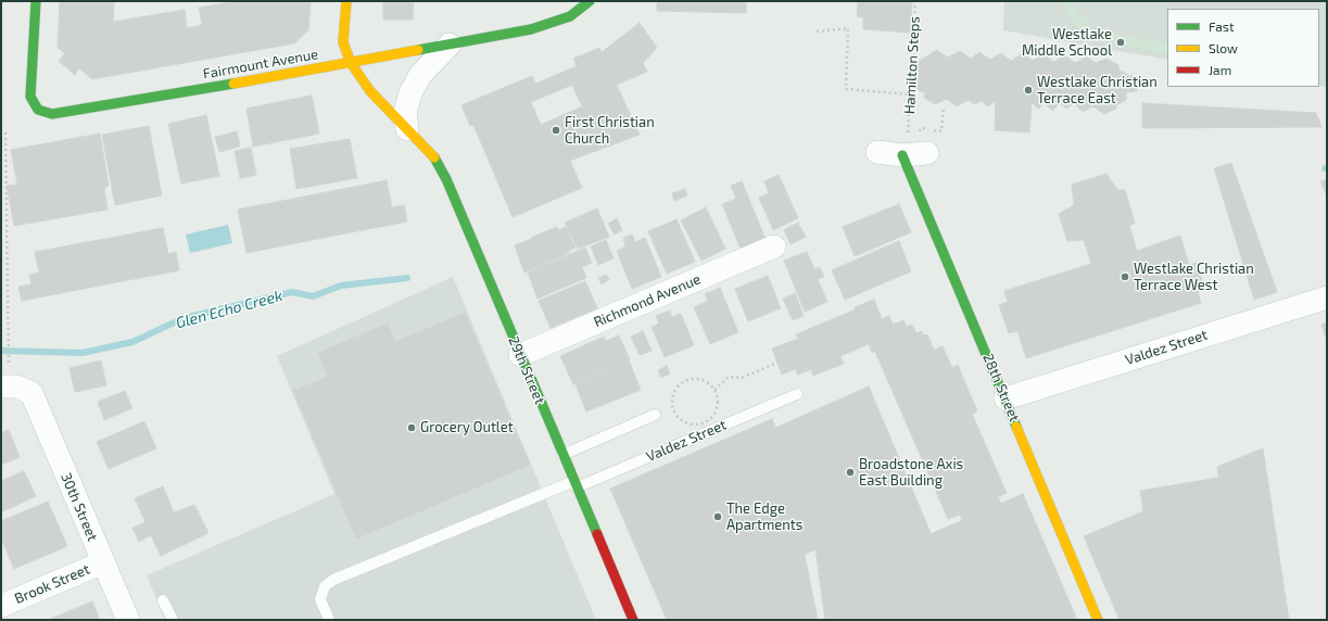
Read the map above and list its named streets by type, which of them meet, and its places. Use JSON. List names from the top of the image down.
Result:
{
  "streets": {
    "street": [
      "Fairmount Avenue",
      "Richmond Avenue",
      "Valdez Street",
      "29th Street",
      "28th Street",
      "30th Street",
      "Brook Street"
    ],
    "path": ["Hamilton Steps"]
  },
  "crossings": [
    ["Fairmount Avenue", "29th Street"],
    ["Richmond Avenue", "29th Street"],
    ["Valdez Street", "29th Street"],
    ["Valdez Street", "28th Street"],
    ["30th Street", "Brook Street"]
  ],
  "water": ["Glen Echo Creek"],
  "places": [
    "Westlake Middle School",
    "Westlake Christian Terrace East",
    "First Christian Church",
    "Westlake Christian Terrace West",
    "Grocery Outlet",
    "Broadstone Axis East Building",
    "The Edge Apartments"
  ],
  "legend": ["Fast", "Slow", "Jam"]
}
